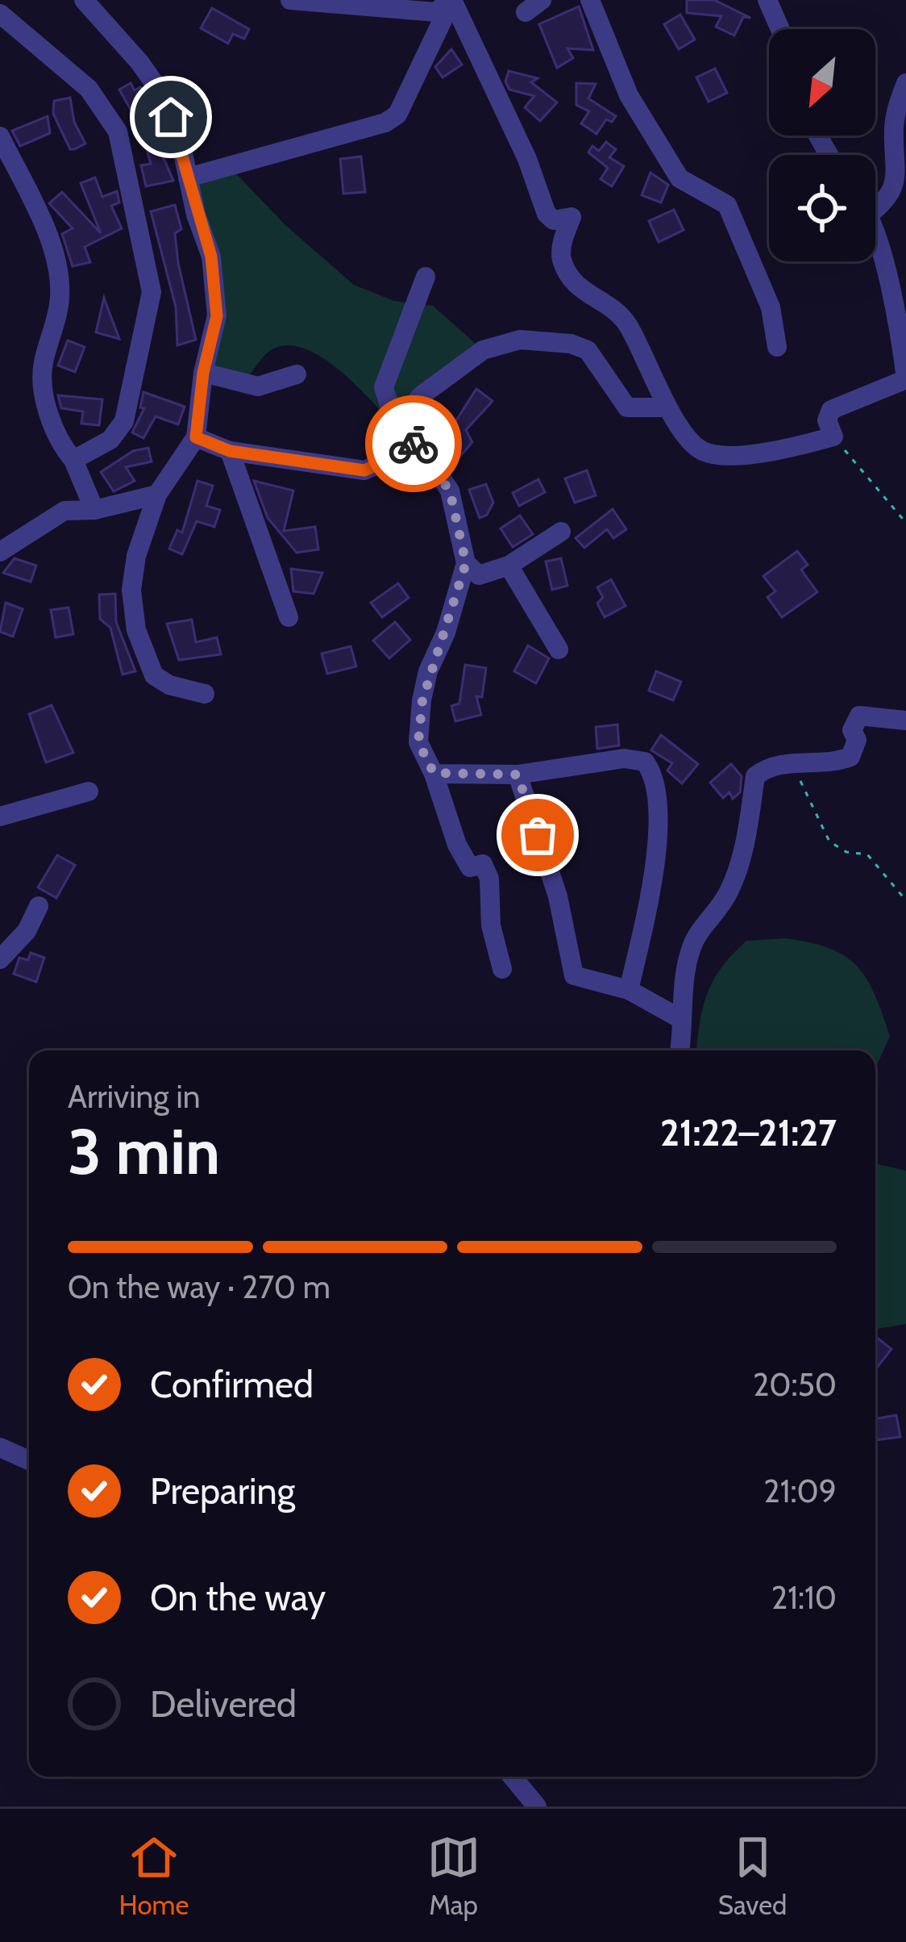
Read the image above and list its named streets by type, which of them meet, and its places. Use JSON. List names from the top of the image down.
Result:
{
  "north": "bottom left",
  "page": {
    "heading": ["3 min", "Arriving in", "21:22–21:27"],
    "bar": "On the way · 270 m",
    "list": [
      ["Confirmed", "20:50"],
      ["Preparing", "21:09"],
      ["On the way", "21:10"],
      "Delivered"
    ],
    "tabs": ["Home", "Map", "Saved"]
  }
}
